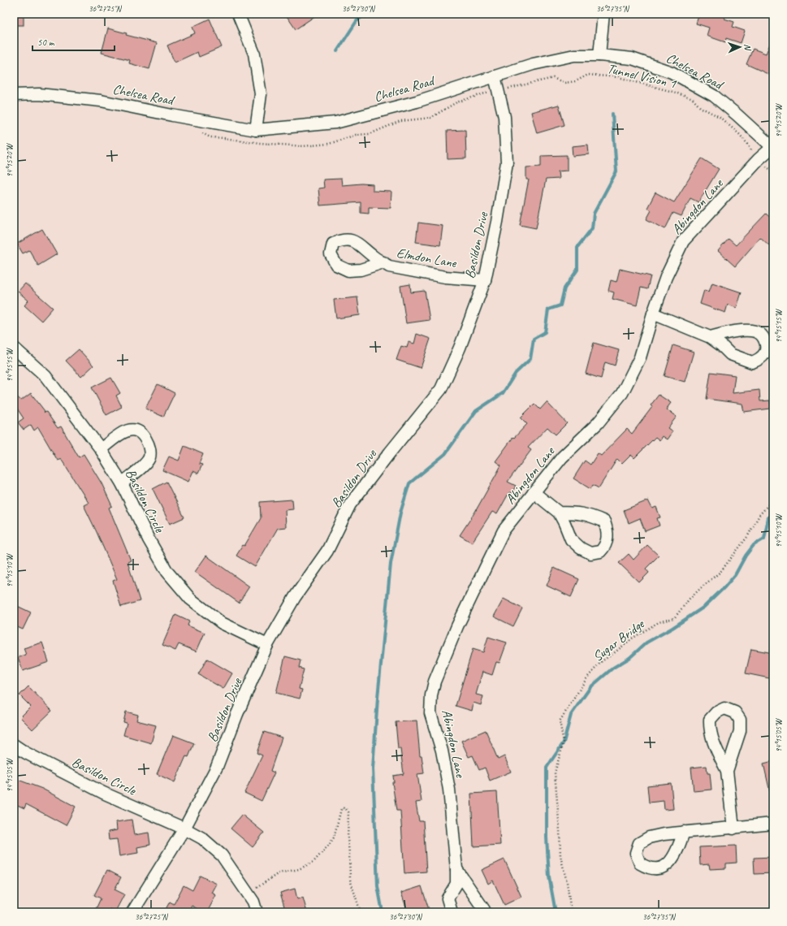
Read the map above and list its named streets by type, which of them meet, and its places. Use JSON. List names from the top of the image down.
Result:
{
  "streets": {
    "street": [
      "Chelsea Road",
      "Abingdon Lane",
      "Basildon Drive",
      "Elmdon Lane",
      "Basildon Circle"
    ],
    "path": ["Tunnel Vision 1", "Sugar Bridge"]
  },
  "crossings": [
    ["Chelsea Road", "Abingdon Lane"],
    ["Chelsea Road", "Basildon Drive"],
    ["Basildon Drive", "Elmdon Lane"],
    ["Basildon Drive", "Basildon Circle"]
  ],
  "scale_bar": "50 m",
  "north": "right",
  "coordinates": [
    "36°27'25\"N",
    "36°27'30\"N",
    "36°27'35\"N",
    "94°15'20\"W",
    "94°15'15\"W",
    "94°15'10\"W",
    "94°15'05\"W"
  ]
}
